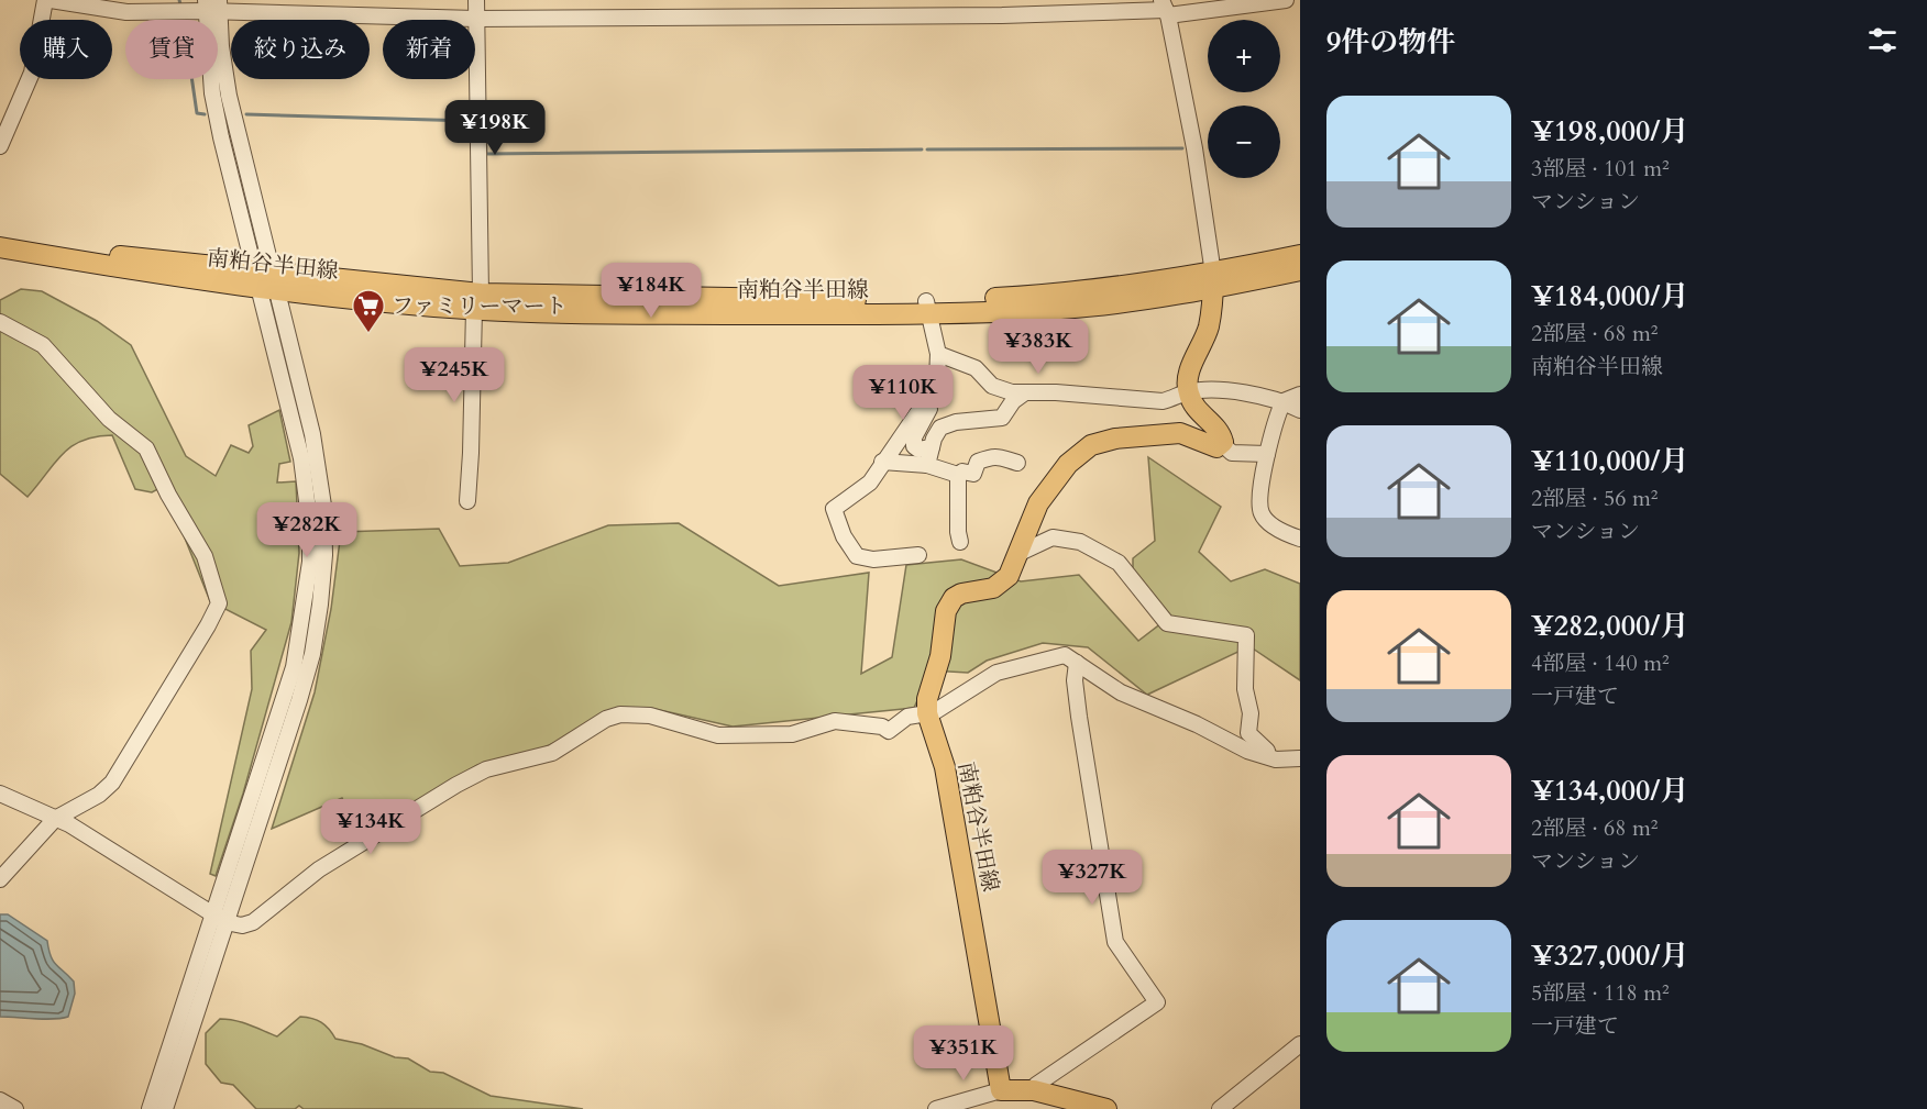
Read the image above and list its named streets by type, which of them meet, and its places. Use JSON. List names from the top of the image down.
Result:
{
  "streets": {
    "main road": ["南粕谷半田線"]
  },
  "places": {
    "supermarket": ["ファミリーマート"]
  },
  "page": {
    "heading": "9件の物件",
    "map_buttons": ["+", "−"],
    "chip": [
      "購入",
      "賃貸",
      "絞り込み",
      "新着"
    ],
    "list": [
      {
        "name": "¥198,000/月",
        "note": "3部屋 · 101 m² · マンション"
      },
      {
        "name": "¥184,000/月",
        "note": "2部屋 · 68 m² · 南粕谷半田線"
      },
      {
        "name": "¥110,000/月",
        "note": "2部屋 · 56 m² · マンション"
      },
      {
        "name": "¥282,000/月",
        "note": "4部屋 · 140 m² · 一戸建て"
      },
      {
        "name": "¥134,000/月",
        "note": "2部屋 · 68 m² · マンション"
      },
      {
        "name": "¥327,000/月",
        "note": "5部屋 · 118 m² · 一戸建て"
      }
    ],
    "price": [
      "¥198K",
      "¥184K",
      "¥383K",
      "¥245K",
      "¥110K",
      "¥282K",
      "¥134K",
      "¥327K",
      "¥351K"
    ]
  }
}
